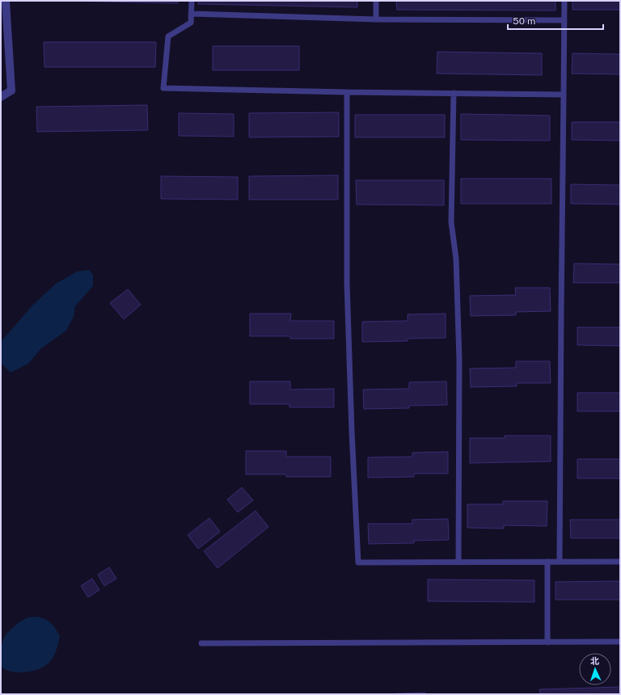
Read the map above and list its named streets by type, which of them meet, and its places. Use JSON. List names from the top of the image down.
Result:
{
  "scale_bar": "50 m",
  "north": "top"
}
